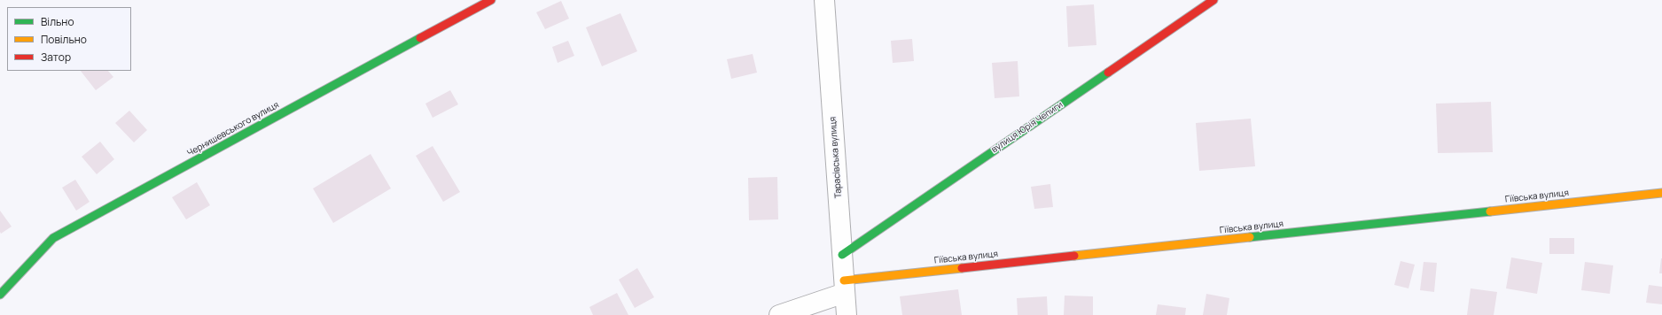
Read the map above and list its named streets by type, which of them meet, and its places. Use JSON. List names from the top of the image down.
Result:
{
  "streets": {
    "street": [
      "вулиця Юрія Чепиги",
      "Чернишевського вулиця",
      "Тарасівська вулиця",
      "Гіївська вулиця"
    ]
  },
  "crossings": [
    ["вулиця Юрія Чепиги", "Тарасівська вулиця"],
    ["Тарасівська вулиця", "Гіївська вулиця"]
  ],
  "legend": ["Вільно", "Повільно", "Затор"]
}
